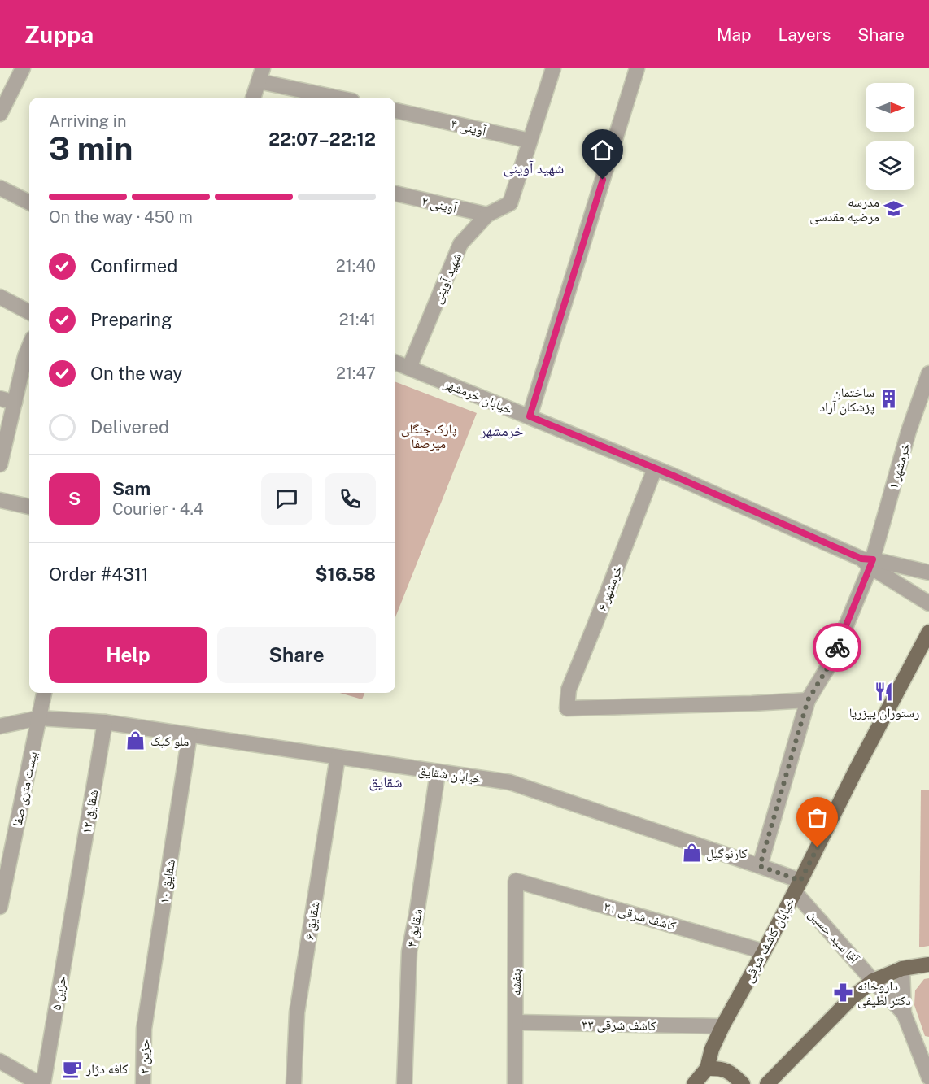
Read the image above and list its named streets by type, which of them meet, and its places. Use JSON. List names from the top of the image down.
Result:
{
  "streets": {
    "main road": ["خیابان کاشف شرقی"],
    "street": [
      "آوینی ۴",
      "آوینی ۲",
      "شهید آوینی",
      "خیابان خرمشهر",
      "خرمشهر ۱",
      "خرمشهر ۶",
      "خیابان شقایق",
      "بیست متری صفا",
      "شقایق ۱۲",
      "شقایق ۱۰",
      "کاشف شرقی ۳۱",
      "شقایق ۶",
      "شقایق ۴",
      "آقا سید حسین",
      "بنفشه",
      "حزین ۵",
      "کاشف شرقی ۳۳",
      "حزین ۳"
    ]
  },
  "crossings": [
    ["آوینی ۴", "شهید آوینی"],
    ["آوینی ۲", "شهید آوینی"],
    ["شهید آوینی", "خیابان خرمشهر"],
    ["خیابان خرمشهر", "خرمشهر ۱"],
    ["خیابان خرمشهر", "خرمشهر ۶"],
    ["خرمشهر ۱", "خرمشهر ۶"],
    ["خرمشهر ۱", "خیابان شقایق"],
    ["خیابان شقایق", "بیست متری صفا"],
    ["خیابان شقایق", "شقایق ۱۲"],
    ["خیابان شقایق", "شقایق ۱۰"],
    ["خیابان شقایق", "شقایق ۶"],
    ["خیابان شقایق", "شقایق ۴"],
    ["خیابان شقایق", "آقا سید حسین"],
    ["خیابان شقایق", "خیابان کاشف شرقی"],
    ["شقایق ۱۲", "حزین ۵"],
    ["شقایق ۱۰", "حزین ۳"],
    ["کاشف شرقی ۳۱", "خیابان کاشف شرقی"],
    ["کاشف شرقی ۳۱", "بنفشه"],
    ["آقا سید حسین", "خیابان کاشف شرقی"],
    ["خیابان کاشف شرقی", "کاشف شرقی ۳۳"],
    ["بنفشه", "کاشف شرقی ۳۳"]
  ],
  "districts": ["شهید آوینی", "خرمشهر", "شقایق"],
  "parks": ["پارک جنگلی میرصفا"],
  "places": {
    "school or university": ["مدرسه مرضیه مقدسی"],
    "building": ["ساختمان پزشکان آراد"],
    "restaurant": ["رستوران پیزریا"],
    "shop": ["ملو کیک", "کارنوگیل"],
    "pharmacy": ["داروخانه دکتر لطیفی"],
    "cafe": ["کافه دژار"]
  },
  "north": "right",
  "page": {
    "header": "Zuppa",
    "nav": ["Map", "Layers", "Share"],
    "heading": ["3 min", "Arriving in", "22:07–22:12"],
    "panel": [
      "Sam",
      "Courier · 4.4",
      "Order #4311",
      "$16.58"
    ],
    "bar": "On the way · 450 m",
    "list": [
      ["Confirmed", "21:40"],
      ["Preparing", "21:41"],
      ["On the way", "21:47"],
      "Delivered"
    ],
    "round": "S",
    "buttons": ["Help", "Share"]
  }
}
